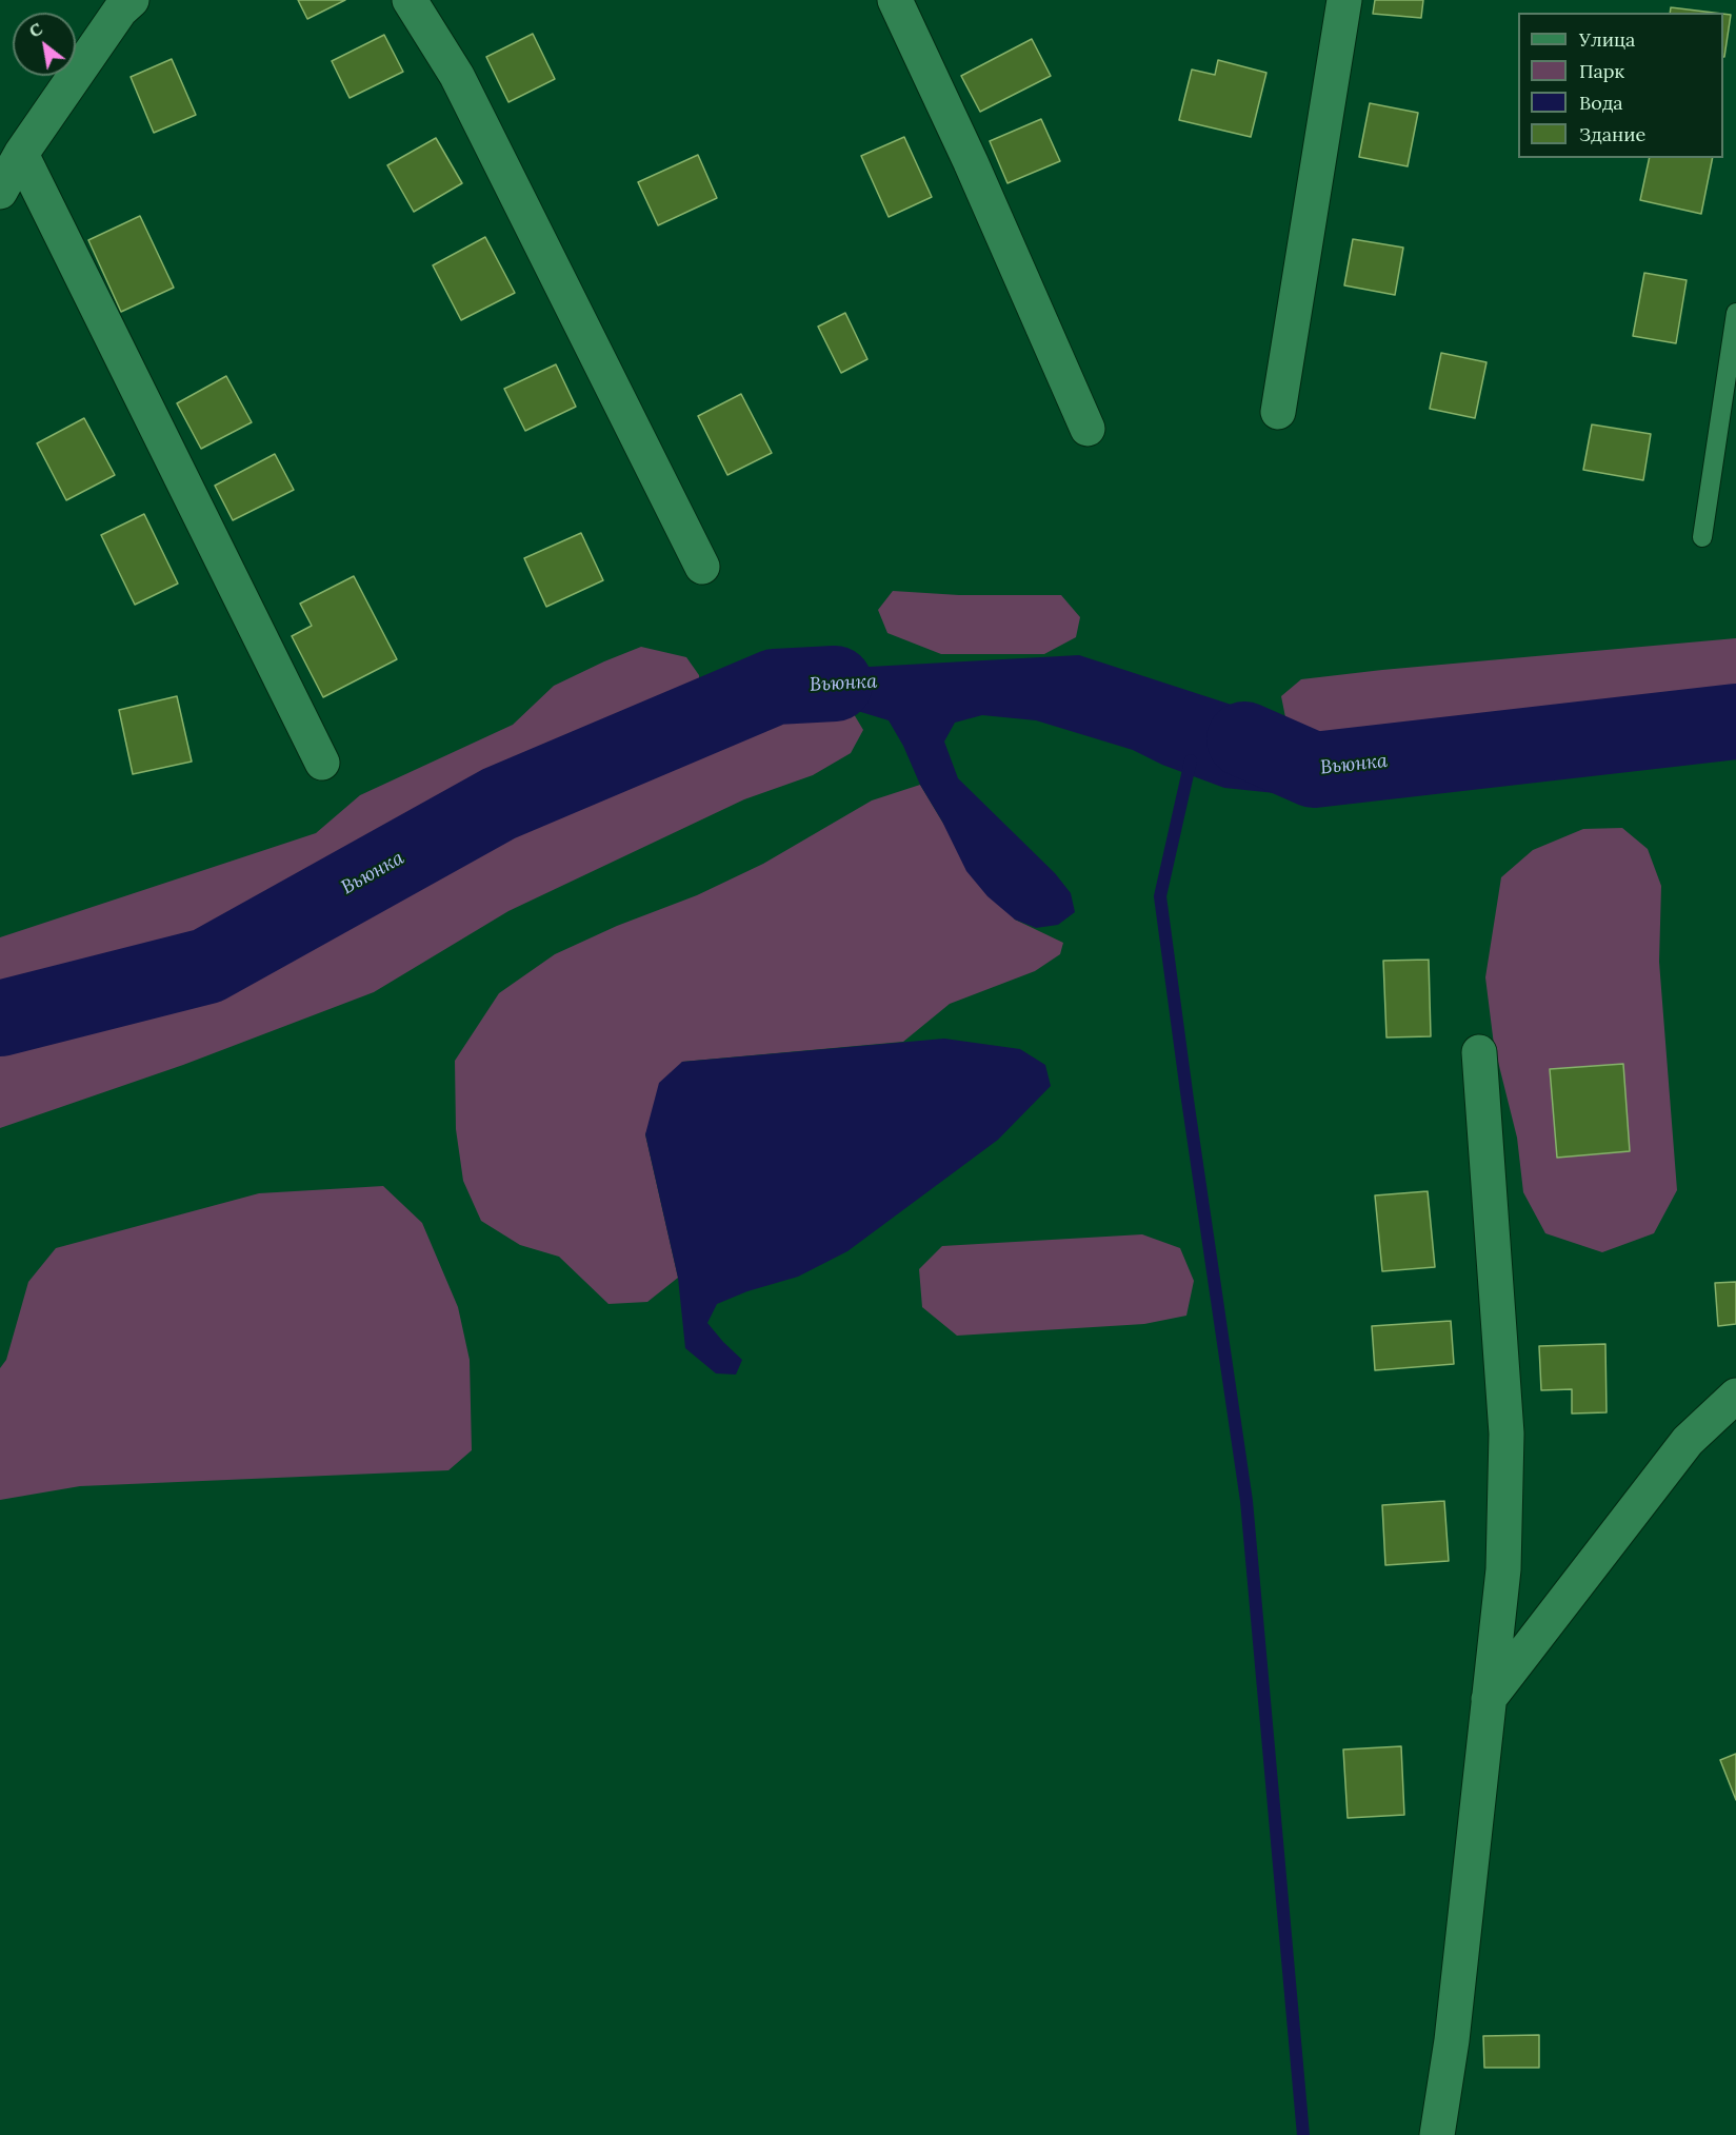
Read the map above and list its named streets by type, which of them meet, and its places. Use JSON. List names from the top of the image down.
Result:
{
  "water": ["Вьюнка"],
  "legend": [
    "Улица",
    "Парк",
    "Вода",
    "Здание"
  ],
  "north": "top left"
}
